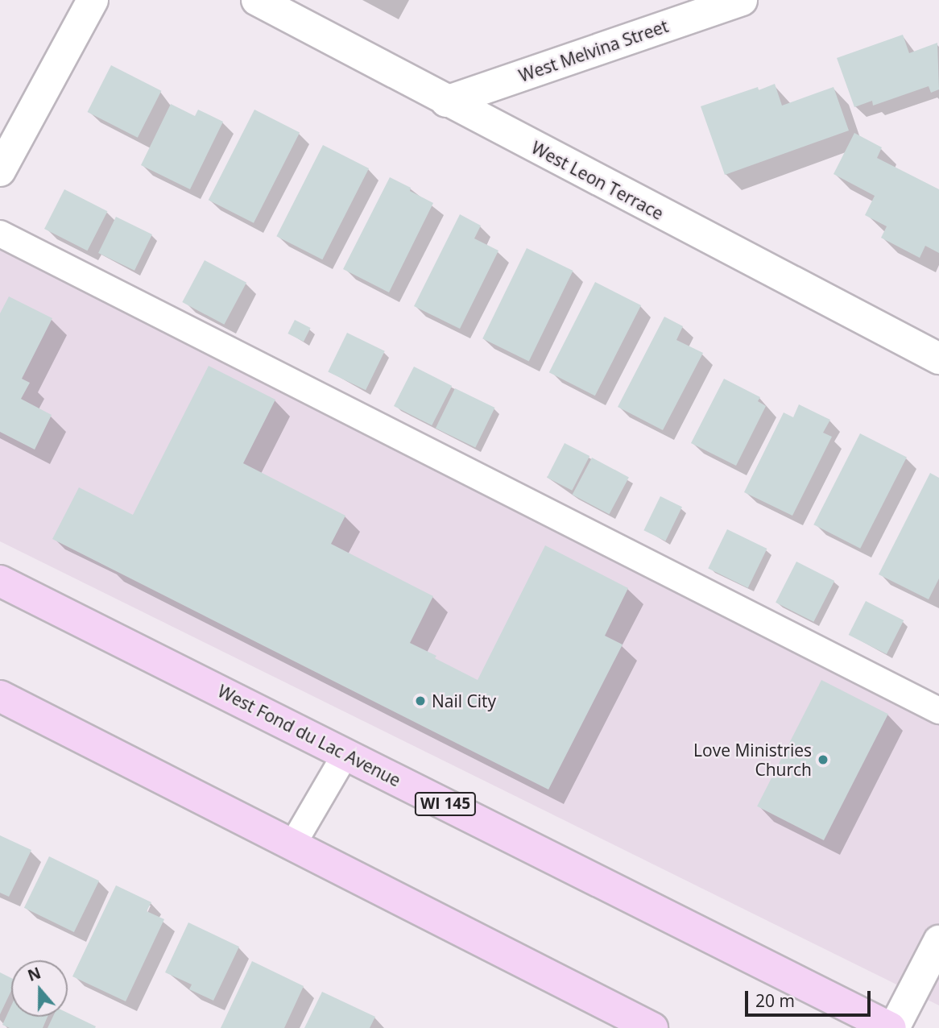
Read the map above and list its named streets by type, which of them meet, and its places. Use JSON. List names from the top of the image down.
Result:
{
  "streets": {
    "main road": ["West Fond du Lac Avenue", "WI 145"],
    "street": ["West Melvina Street", "West Leon Terrace"]
  },
  "crossings": [
    ["West Melvina Street", "West Leon Terrace"]
  ],
  "places": ["Nail City", "Love Ministries Church"],
  "scale_bar": "20 m",
  "north": "top"
}
